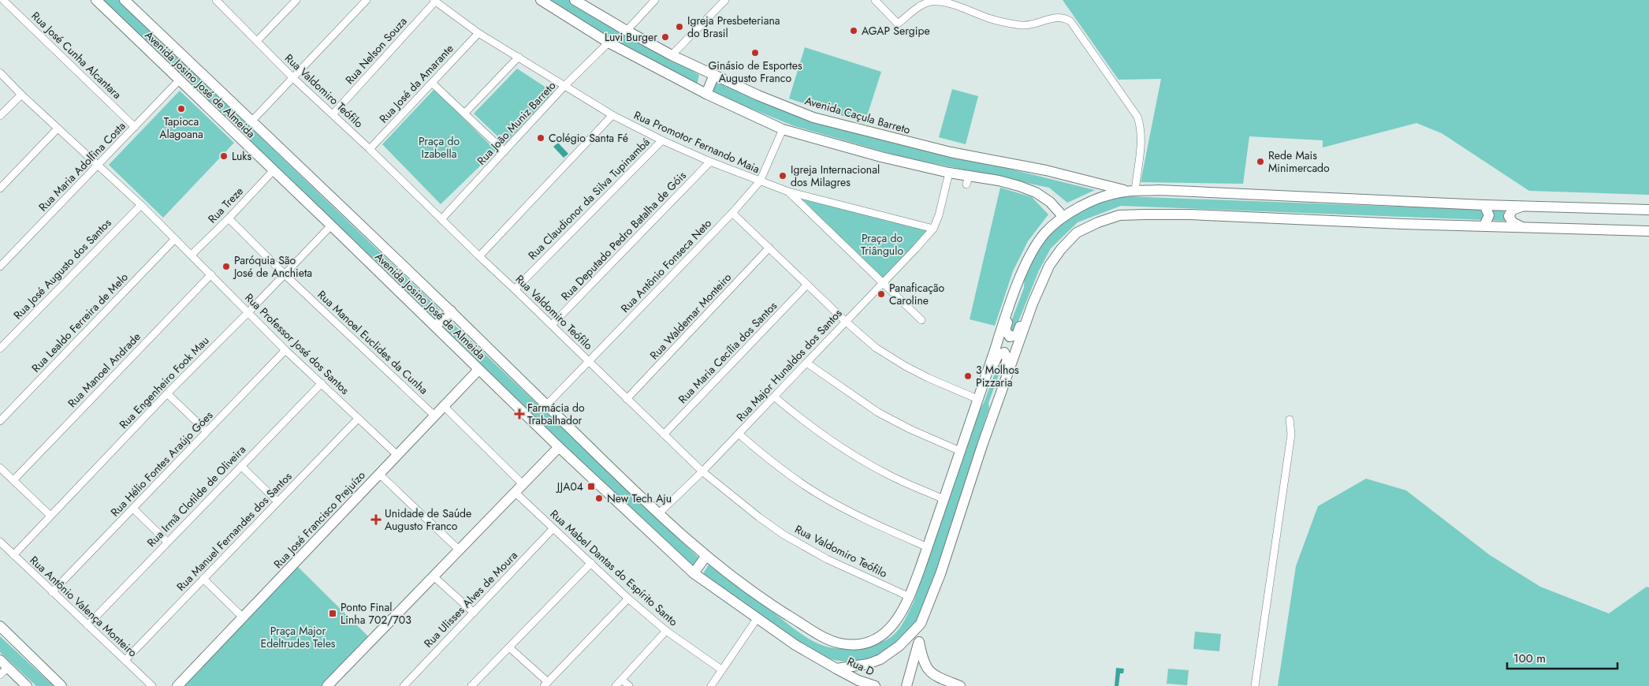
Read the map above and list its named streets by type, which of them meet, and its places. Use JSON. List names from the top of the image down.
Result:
{
  "streets": {
    "main road": [
      "Avenida Josino José de Almeida",
      "Avenida Caçula Barreto",
      "Rua José Francisco Prejuízo",
      "Rua D"
    ],
    "street": [
      "Rua Nelson Souza",
      "Rua José Cunha Alcantara",
      "Rua José da Amarante",
      "Rua Valdomiro Teófilo",
      "Rua João Muniz Barreto",
      "Rua Promotor Fernando Maia",
      "Rua Maria Adolfina Costa",
      "Rua Claudionor da Silva Tupinambá",
      "Rua Treze",
      "Rua Deputado Pedro Batalha de Góis",
      "Rua Antônio Fonseca Neto",
      "Rua José Augusto dos Santos",
      "Rua Waldemar Monteiro",
      "Rua Lealdo Ferreira de Melo",
      "Rua Manoel Euclides da Cunha",
      "Rua Professor José dos Santos",
      "Rua Maria Cecília dos Santos",
      "Rua Major Hunaldos dos Santos",
      "Rua Manoel Andrade",
      "Rua Engenheiro Fook Mau",
      "Rua Hélio Fontes Araújo Góes",
      "Rua Irmã Clotilde de Oliveira",
      "Rua Manuel Fernandes dos Santos",
      "Rua Mabel Dantas do Espírito Santo",
      "Rua Ulisses Alves de Moura",
      "Rua Antônio Valença Monteiro"
    ]
  },
  "crossings": [
    ["Rua Nelson Souza", "Rua Valdomiro Teófilo"],
    ["Rua Nelson Souza", "Rua Promotor Fernando Maia"],
    ["Rua José Cunha Alcantara", "Rua Maria Adolfina Costa"],
    ["Rua José da Amarante", "Rua Valdomiro Teófilo"],
    ["Rua José da Amarante", "Rua Promotor Fernando Maia"],
    ["Avenida Josino José de Almeida", "Rua Valdomiro Teófilo"],
    ["Avenida Josino José de Almeida", "Rua Maria Adolfina Costa"],
    ["Avenida Josino José de Almeida", "Rua Treze"],
    ["Avenida Josino José de Almeida", "Rua Antônio Fonseca Neto"],
    ["Avenida Josino José de Almeida", "Rua Major Hunaldos dos Santos"],
    ["Avenida Josino José de Almeida", "Rua Engenheiro Fook Mau"],
    ["Avenida Josino José de Almeida", "Rua José Francisco Prejuízo"],
    ["Avenida Josino José de Almeida", "Rua D"],
    ["Rua Valdomiro Teófilo", "Rua João Muniz Barreto"],
    ["Rua Valdomiro Teófilo", "Rua Claudionor da Silva Tupinambá"],
    ["Rua Valdomiro Teófilo", "Rua Deputado Pedro Batalha de Góis"],
    ["Rua Valdomiro Teófilo", "Rua Antônio Fonseca Neto"],
    ["Rua Valdomiro Teófilo", "Rua Waldemar Monteiro"],
    ["Rua Valdomiro Teófilo", "Rua Maria Cecília dos Santos"],
    ["Rua Valdomiro Teófilo", "Rua Major Hunaldos dos Santos"],
    ["Rua João Muniz Barreto", "Rua Promotor Fernando Maia"],
    ["Rua Promotor Fernando Maia", "Rua Claudionor da Silva Tupinambá"],
    ["Rua Promotor Fernando Maia", "Rua Deputado Pedro Batalha de Góis"],
    ["Rua Promotor Fernando Maia", "Rua Antônio Fonseca Neto"],
    ["Rua Promotor Fernando Maia", "Rua Major Hunaldos dos Santos"],
    ["Rua Maria Adolfina Costa", "Rua Professor José dos Santos"],
    ["Rua Treze", "Rua Manoel Euclides da Cunha"],
    ["Rua Treze", "Rua Professor José dos Santos"],
    ["Rua José Augusto dos Santos", "Rua Professor José dos Santos"],
    ["Rua Lealdo Ferreira de Melo", "Rua Professor José dos Santos"],
    ["Rua Manoel Euclides da Cunha", "Rua Engenheiro Fook Mau"],
    ["Rua Manoel Euclides da Cunha", "Rua José Francisco Prejuízo"],
    ["Rua Professor José dos Santos", "Rua Manoel Andrade"],
    ["Rua Professor José dos Santos", "Rua Engenheiro Fook Mau"],
    ["Rua Professor José dos Santos", "Rua Hélio Fontes Araújo Góes"],
    ["Rua Professor José dos Santos", "Rua Irmã Clotilde de Oliveira"],
    ["Rua Professor José dos Santos", "Rua José Francisco Prejuízo"],
    ["Rua Professor José dos Santos", "Rua Manuel Fernandes dos Santos"],
    ["Rua Engenheiro Fook Mau", "Rua Antônio Valença Monteiro"],
    ["Rua Hélio Fontes Araújo Góes", "Rua Antônio Valença Monteiro"],
    ["Rua Irmã Clotilde de Oliveira", "Rua Antônio Valença Monteiro"],
    ["Rua Manuel Fernandes dos Santos", "Rua Antônio Valença Monteiro"],
    ["Rua Mabel Dantas do Espírito Santo", "Rua Ulisses Alves de Moura"]
  ],
  "parks": ["Praça do Izabella", "Praça do Triângulo", "Praça Major Edeltrudes Teles"],
  "places": {
    "other": [
      "Igreja Presbeteriana do Brasil",
      "AGAP Sergipe",
      "Luvi Burger",
      "Ginásio de Esportes Augusto Franco",
      "Tapioca Alagoana",
      "Colégio Santa Fé",
      "Luks",
      "Rede Mais Minimercado",
      "Igreja Internacional dos Milagres",
      "Paróquia São José de Anchieta",
      "Panaficação Caroline",
      "3 Molhos Pizzaria",
      "New Tech Aju"
    ],
    "health": ["Farmácia do Trabalhador", "Unidade de Saúde Augusto Franco"],
    "transit": ["JJA04", "Ponto Final Linha 702/703"]
  },
  "scale_bar": "100 m"
}
